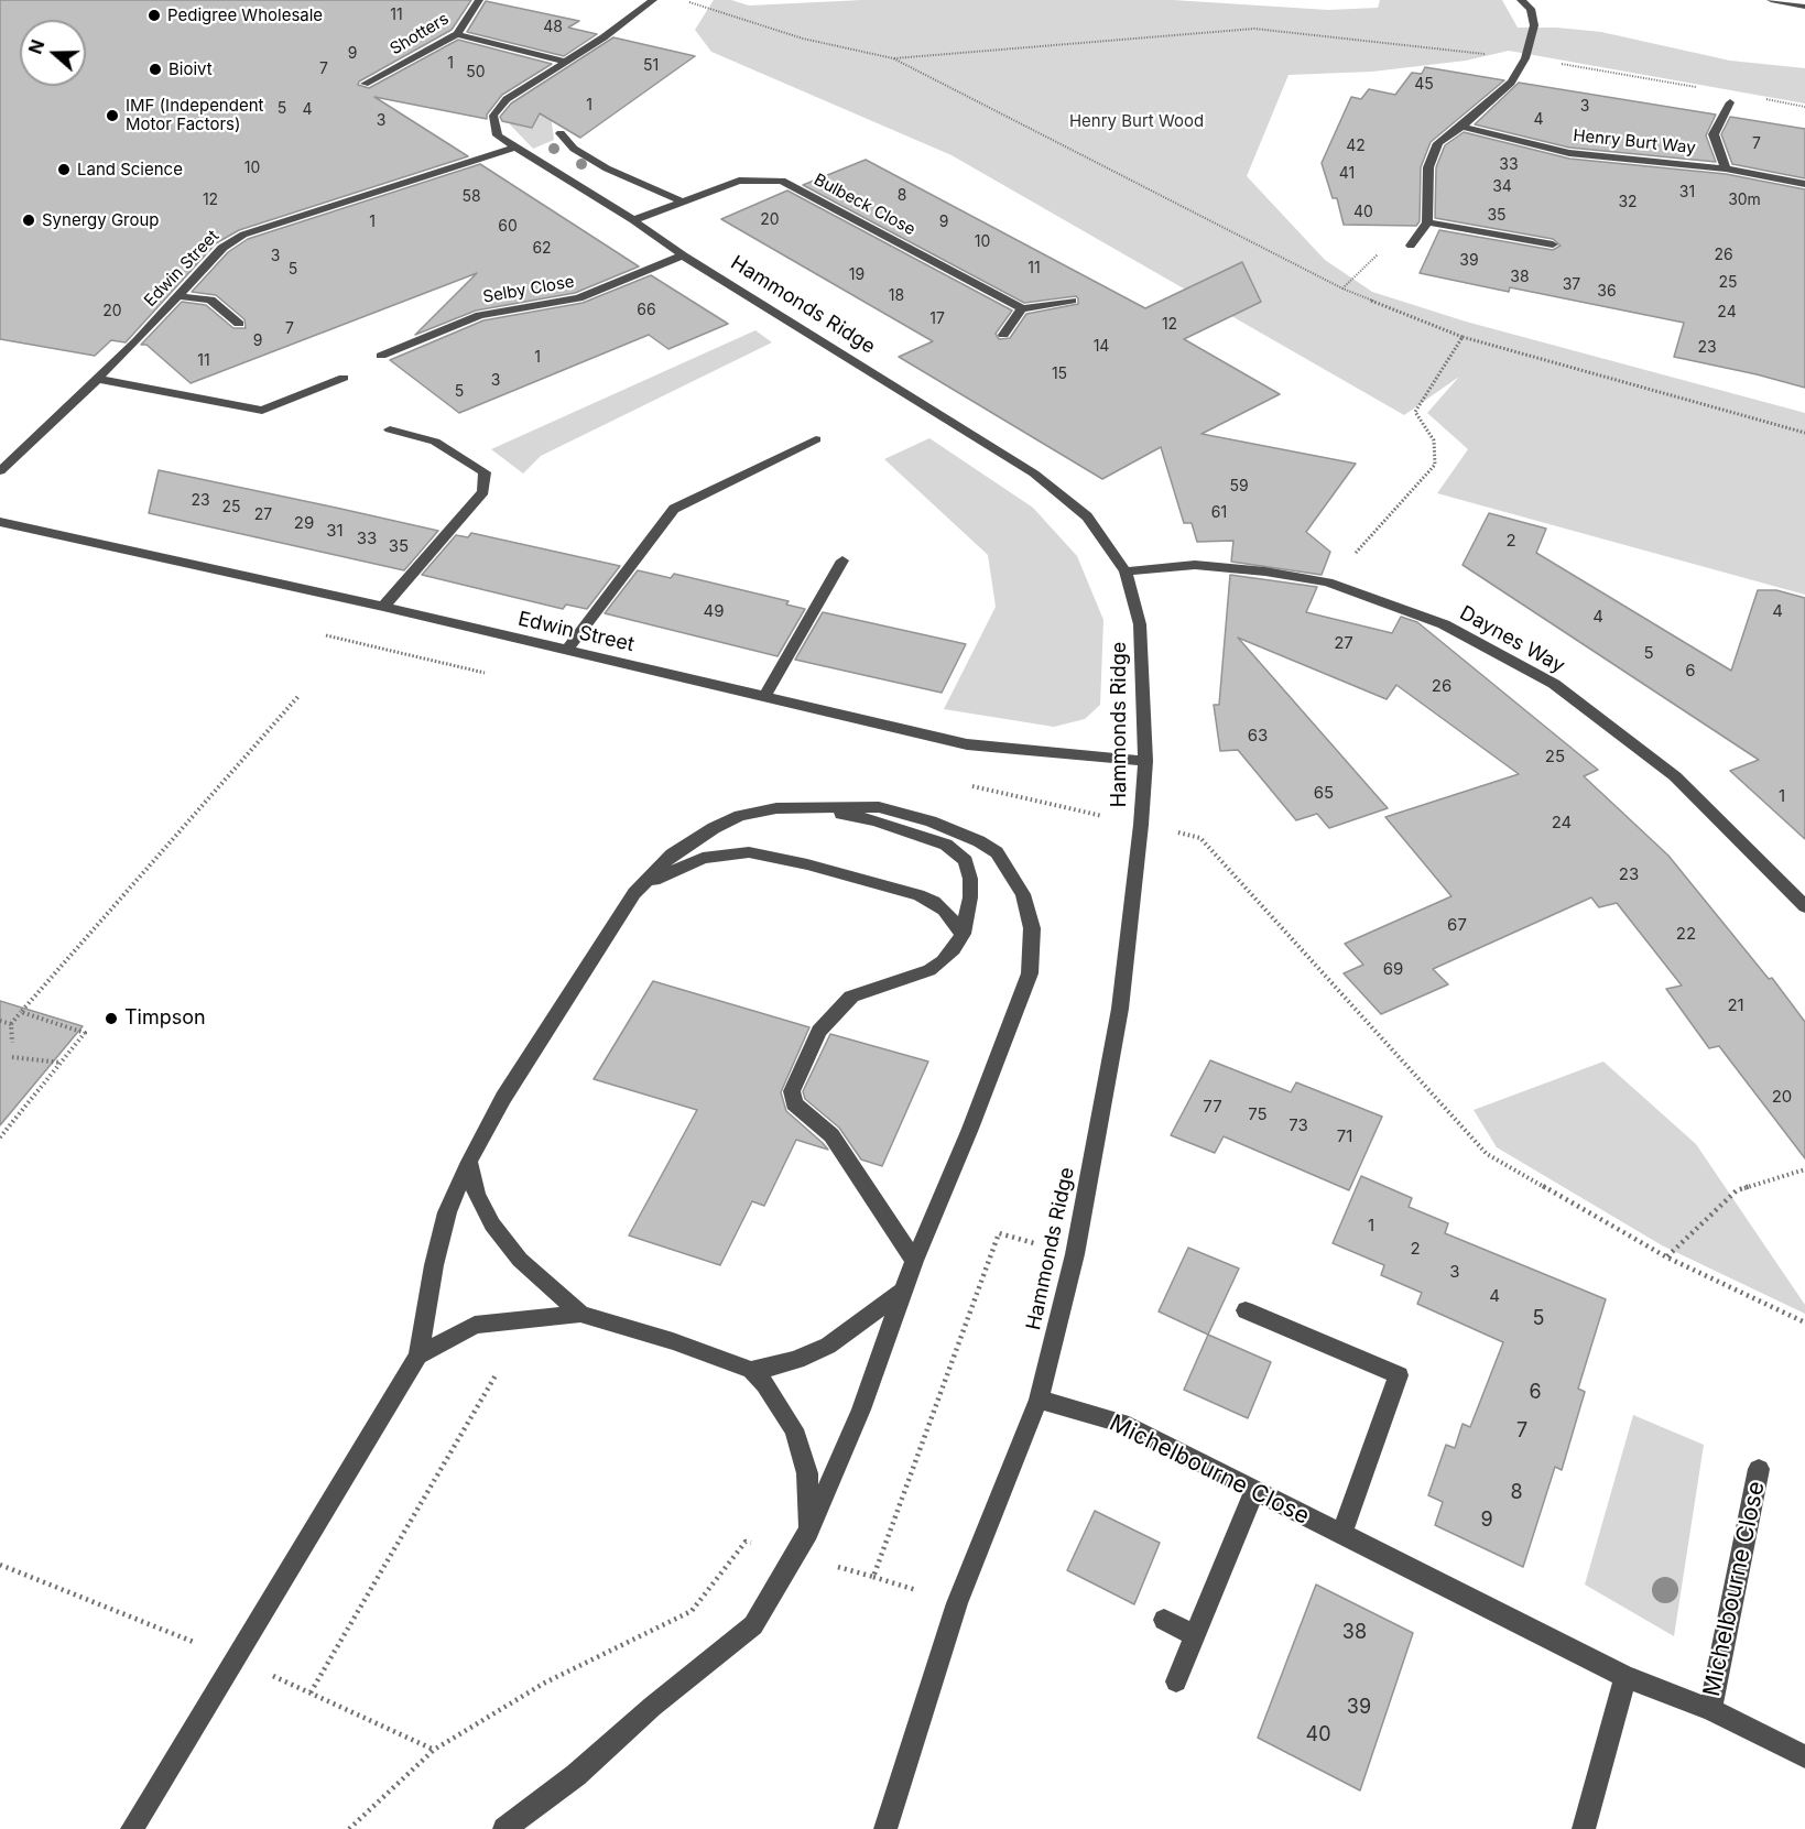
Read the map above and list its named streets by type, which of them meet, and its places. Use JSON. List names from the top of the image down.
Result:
{
  "streets": {
    "street": [
      "Shotters",
      "Henry Burt Way",
      "Bulbeck Close",
      "Edwin Street",
      "Selby Close",
      "Hammonds Ridge",
      "Daynes Way",
      "Michelbourne Close"
    ]
  },
  "crossings": [
    ["Bulbeck Close", "Hammonds Ridge"],
    ["Edwin Street", "Hammonds Ridge"],
    ["Selby Close", "Hammonds Ridge"],
    ["Hammonds Ridge", "Daynes Way"],
    ["Hammonds Ridge", "Michelbourne Close"]
  ],
  "parks": ["Henry Burt Wood"],
  "places": [
    "Pedigree Wholesale",
    "Bioivt",
    "IMF (Independent Motor Factors)",
    "Land Science",
    "Synergy Group",
    "Timpson"
  ],
  "house_numbers": [
    "11",
    "48",
    "9",
    "1",
    "51",
    "7",
    "50",
    "45",
    "1",
    "3",
    "5",
    "4",
    "4",
    "3",
    "7",
    "42",
    "33",
    "10",
    "41",
    "34",
    "31",
    "8",
    "58",
    "12",
    "30m",
    "32",
    "40",
    "35",
    "20",
    "1",
    "9",
    "60",
    "10",
    "62",
    "26",
    "3",
    "39",
    "11",
    "5",
    "19",
    "38",
    "25",
    "37",
    "36",
    "18",
    "66",
    "20",
    "24",
    "17",
    "12",
    "7",
    "9",
    "14",
    "23",
    "1",
    "11",
    "15",
    "3",
    "5",
    "59",
    "23",
    "25",
    "61",
    "27",
    "29",
    "31",
    "33",
    "2",
    "35",
    "49",
    "4",
    "4",
    "27",
    "5",
    "6",
    "26",
    "63",
    "25",
    "65",
    "1",
    "24",
    "23",
    "67",
    "22",
    "69",
    "21",
    "20",
    "77",
    "75",
    "73",
    "71",
    "1",
    "2",
    "3",
    "4",
    "5",
    "6",
    "7",
    "8",
    "9",
    "38",
    "39",
    "40"
  ],
  "north": "left"
}
